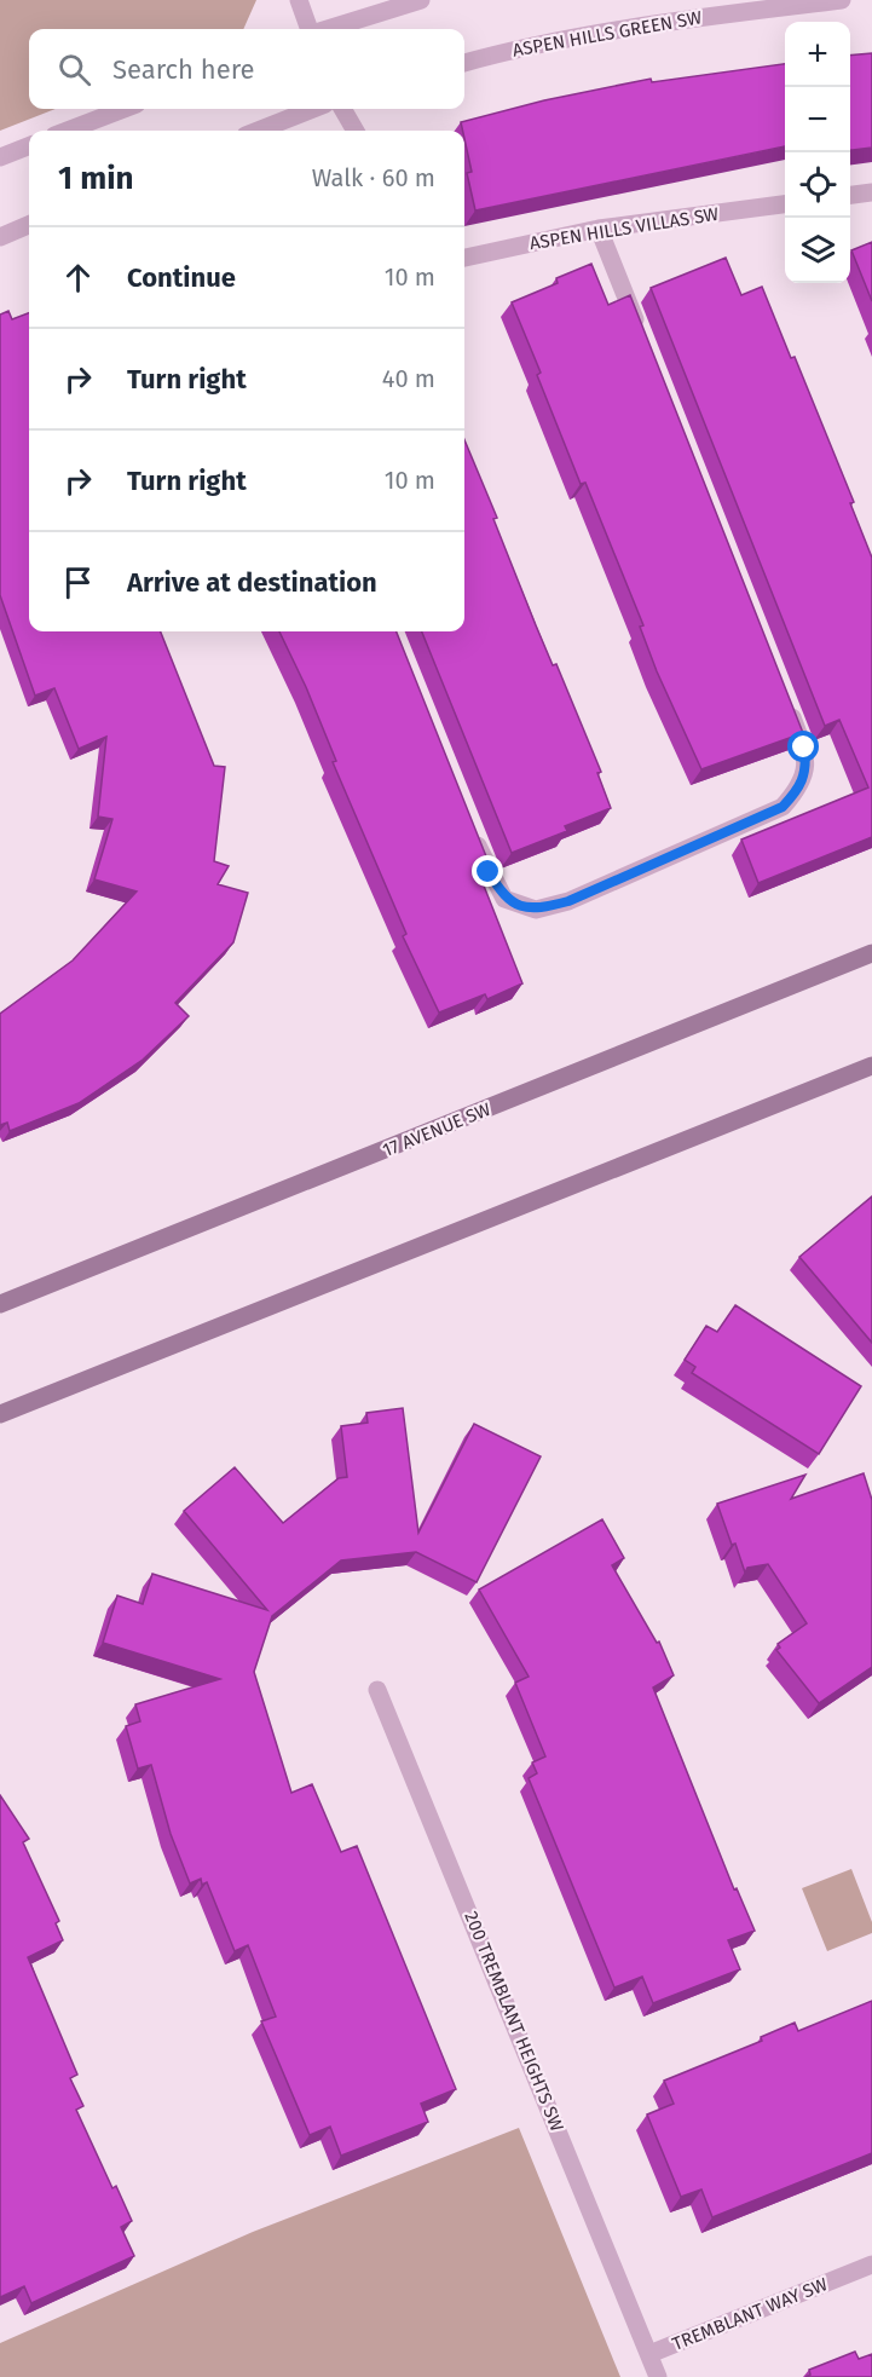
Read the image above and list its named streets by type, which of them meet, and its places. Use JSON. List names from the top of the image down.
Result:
{
  "streets": {
    "main road": ["17 AVENUE SW"],
    "street": [
      "ASPEN HILLS GREEN SW",
      "ASPEN HILLS VILLAS SW",
      "200 TREMBLANT HEIGHTS SW",
      "TREMBLANT WAY SW"
    ]
  },
  "crossings": [
    ["200 TREMBLANT HEIGHTS SW", "TREMBLANT WAY SW"]
  ],
  "page": {
    "map_buttons": ["+", "−"],
    "search": "Search here",
    "heading": ["1 min", "Walk · 60 m"],
    "list": [
      ["Continue", "10 m"],
      ["Turn right", "40 m"],
      ["Turn right", "10 m"],
      "Arrive at destination"
    ]
  }
}
